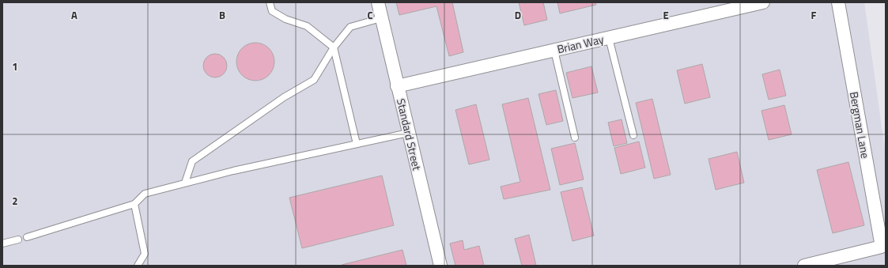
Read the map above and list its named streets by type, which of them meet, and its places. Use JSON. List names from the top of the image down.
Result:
{
  "streets": {
    "street": ["Brian Way", "Bergman Lane", "Standard Street"]
  },
  "crossings": [
    ["Brian Way", "Standard Street"]
  ],
  "grid": {
    "columns": [
      "A",
      "B",
      "C",
      "D",
      "E",
      "F"
    ],
    "rows": ["1", "2"]
  }
}
